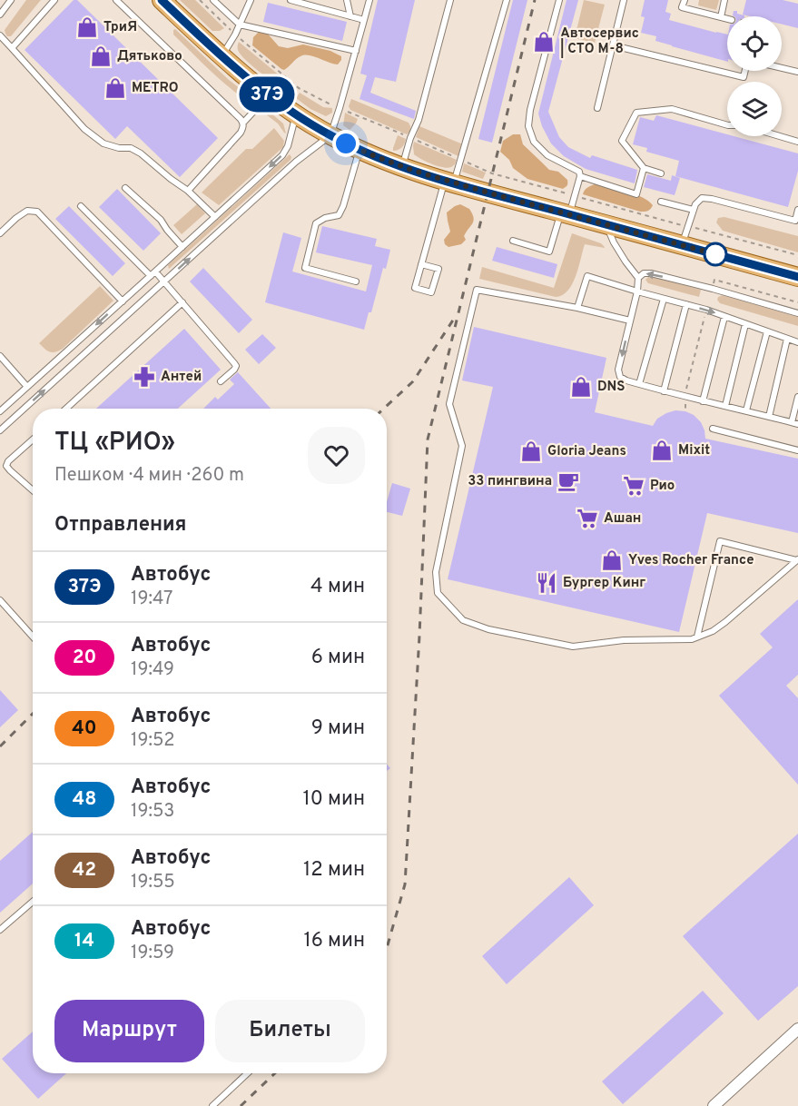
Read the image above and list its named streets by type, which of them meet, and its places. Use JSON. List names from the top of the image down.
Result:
{
  "places": {
    "shop": [
      "ТриЯ",
      "Автосервис | СТО М-8",
      "Дятьково",
      "METRO",
      "DNS",
      "Mixit",
      "Gloria Jeans",
      "Yves Rocher France"
    ],
    "pharmacy": ["Антей"],
    "cafe": ["33 пингвина"],
    "supermarket": ["Рио", "Ашан"],
    "restaurant": ["Бургер Кинг"]
  },
  "lines": ["bus line 37Э"],
  "page": {
    "on_map": "37Э",
    "heading": [
      ["ТЦ «РИО»", "Пешком · 4 мин · 260 m"],
      "Отправления"
    ],
    "list": [
      {
        "mark": "37Э",
        "name": "Автобус",
        "note": "19:47",
        "value": "4 мин"
      },
      {
        "mark": "20",
        "name": "Автобус",
        "note": "19:49",
        "value": "6 мин"
      },
      {
        "mark": "40",
        "name": "Автобус",
        "note": "19:52",
        "value": "9 мин"
      },
      {
        "mark": "48",
        "name": "Автобус",
        "note": "19:53",
        "value": "10 мин"
      },
      {
        "mark": "42",
        "name": "Автобус",
        "note": "19:55",
        "value": "12 мин"
      },
      {
        "mark": "14",
        "name": "Автобус",
        "note": "19:59",
        "value": "16 мин"
      }
    ],
    "buttons": ["Маршрут", "Билеты"]
  }
}
